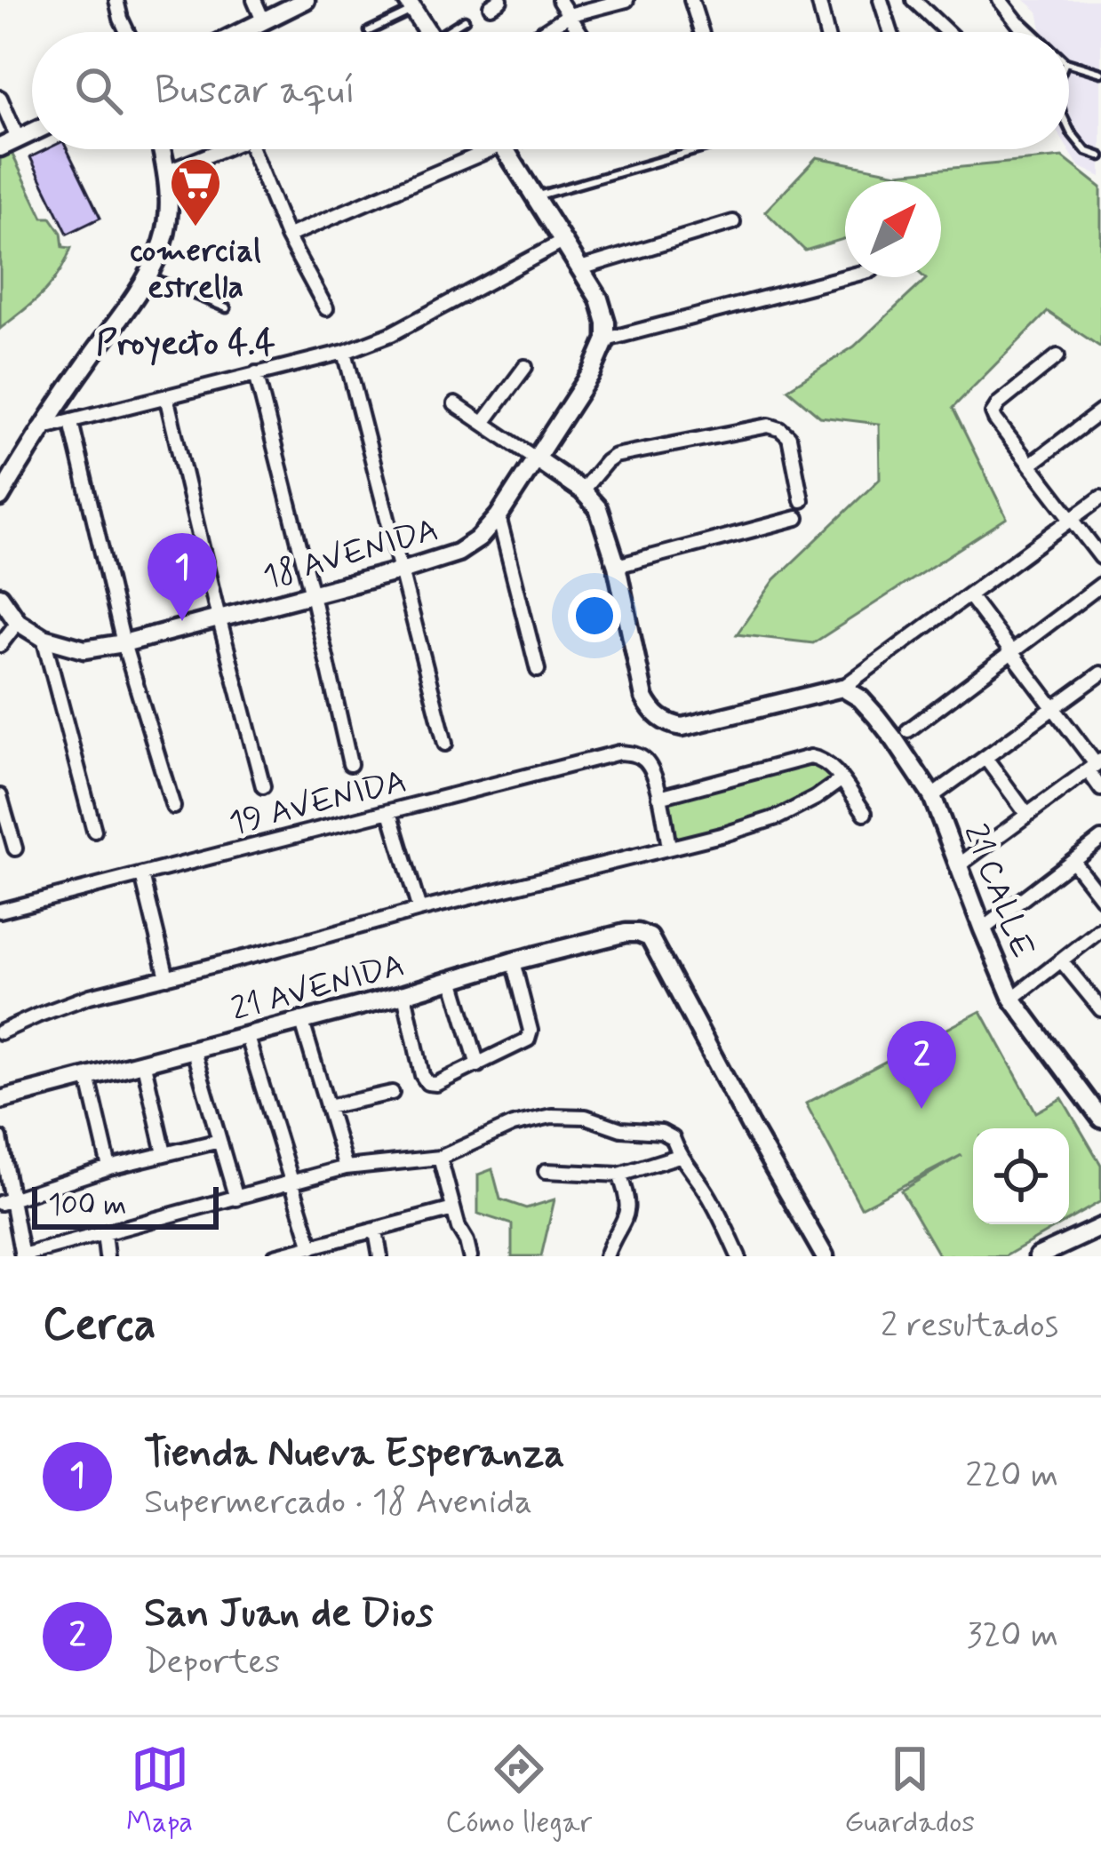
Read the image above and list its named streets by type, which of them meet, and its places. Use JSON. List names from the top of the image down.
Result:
{
  "streets": {
    "street": [
      "18 AVENIDA",
      "19 AVENIDA",
      "21 CALLE",
      "21 AVENIDA"
    ]
  },
  "districts": ["Proyecto 4.4"],
  "places": {
    "supermarket": ["comercial estrella"]
  },
  "scale_bar": "100 m",
  "north": "top right",
  "page": {
    "search": "Buscar aquí",
    "pins": ["1", "2"],
    "scale": "100 m",
    "heading": ["Cerca", "2 resultados"],
    "list": [
      {
        "mark": "1",
        "name": "Tienda Nueva Esperanza",
        "note": "Supermercado · 18 Avenida",
        "value": "220 m"
      },
      {
        "mark": "2",
        "name": "San Juan de Dios",
        "note": "Deportes",
        "value": "320 m"
      }
    ],
    "nav": ["Mapa", "Cómo llegar", "Guardados"]
  }
}
